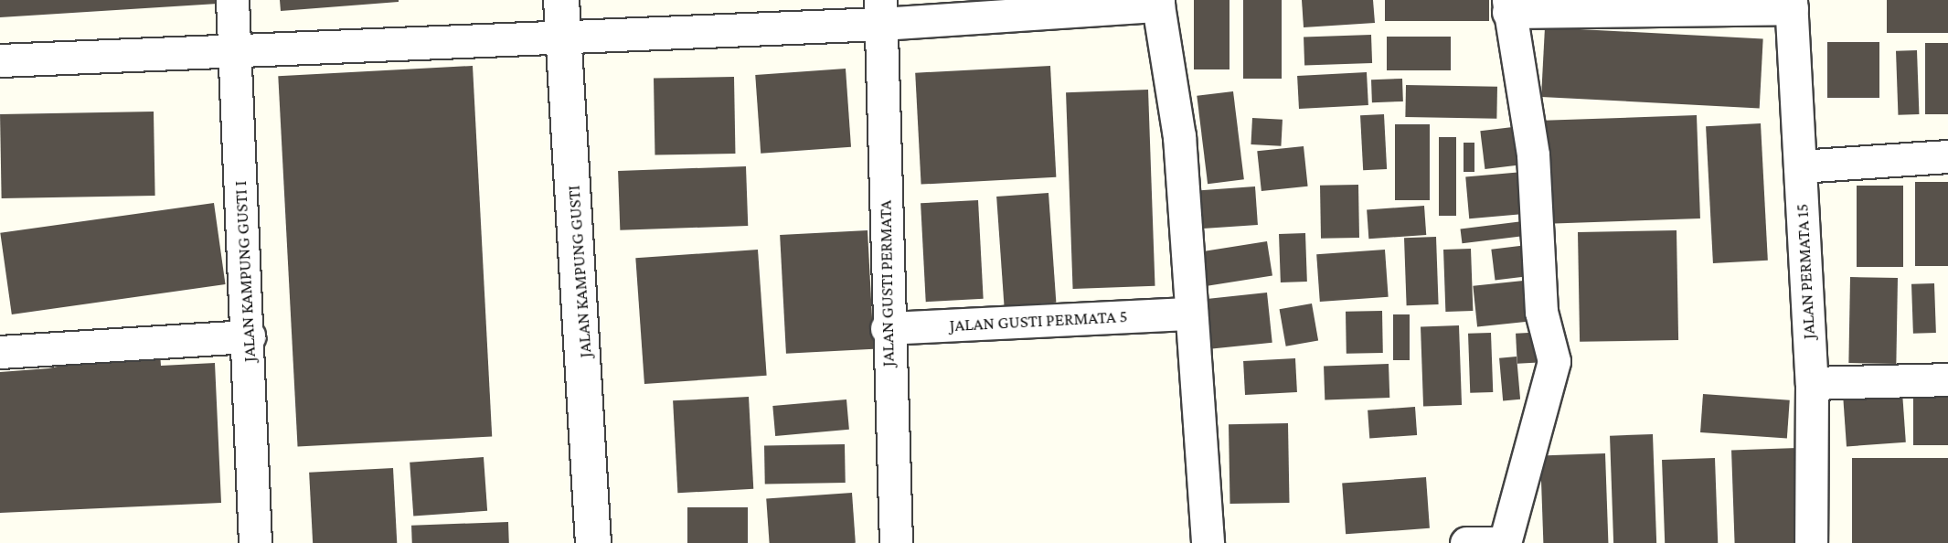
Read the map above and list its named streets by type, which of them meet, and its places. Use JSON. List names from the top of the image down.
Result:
{
  "streets": {
    "street": [
      "JALAN KAMPUNG GUSTI I",
      "JALAN KAMPUNG GUSTI",
      "JALAN PERMATA 15",
      "JALAN GUSTI PERMATA",
      "JALAN GUSTI PERMATA 5"
    ]
  },
  "crossings": [
    ["JALAN GUSTI PERMATA", "JALAN GUSTI PERMATA 5"]
  ]
}
